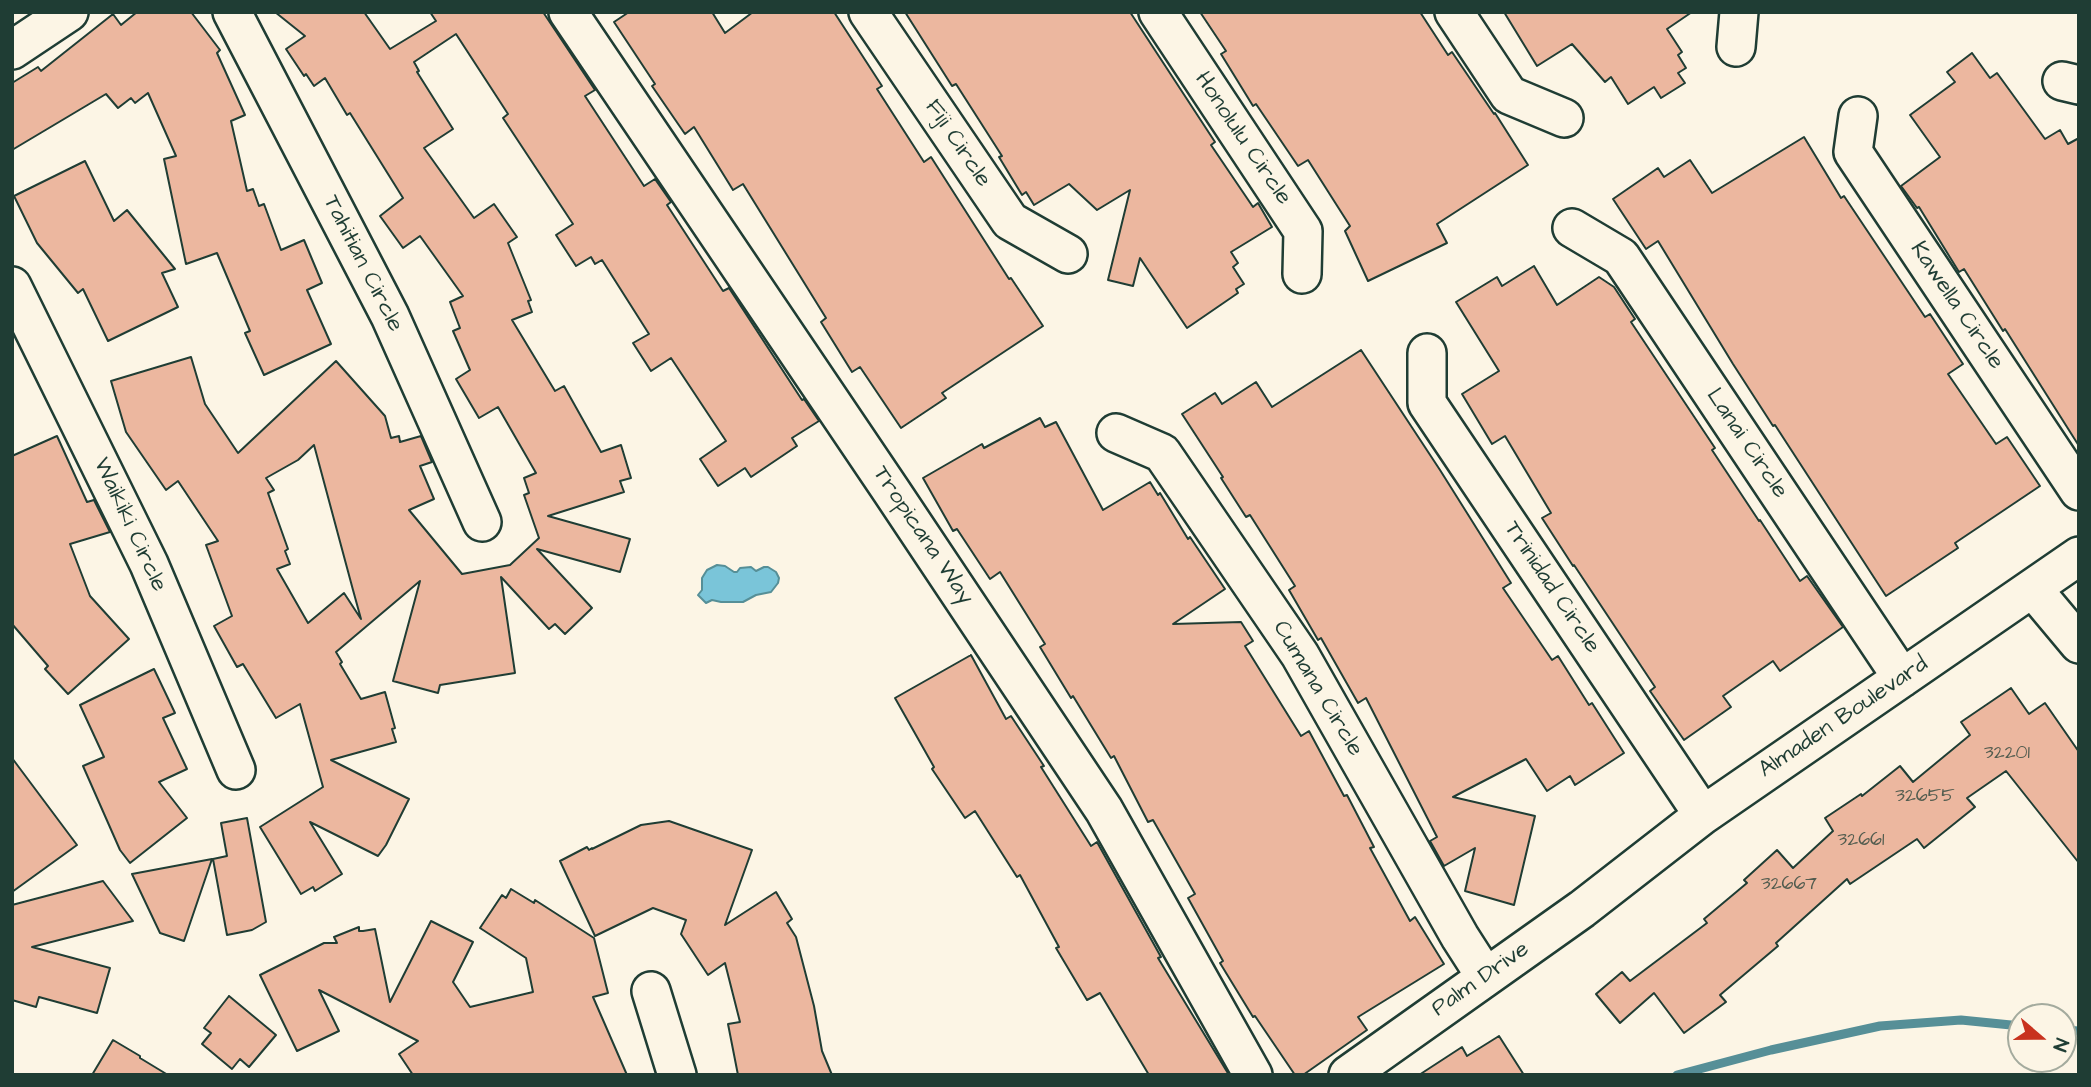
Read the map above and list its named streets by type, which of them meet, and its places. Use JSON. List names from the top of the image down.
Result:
{
  "streets": {
    "street": [
      "Honolulu Circle",
      "Fiji Circle",
      "Tahitian Circle",
      "Kawella Circle",
      "Lanai Circle",
      "Waikiki Circle",
      "Tropicana Way",
      "Trinidad Circle",
      "Cumana Circle",
      "Almaden Boulevard",
      "Palm Drive"
    ]
  },
  "crossings": [
    ["Lanai Circle", "Almaden Boulevard"],
    ["Trinidad Circle", "Almaden Boulevard"],
    ["Cumana Circle", "Palm Drive"],
    ["Almaden Boulevard", "Palm Drive"]
  ],
  "house_numbers": [
    "32201",
    "32655",
    "32661",
    "32667"
  ],
  "north": "right"
}
